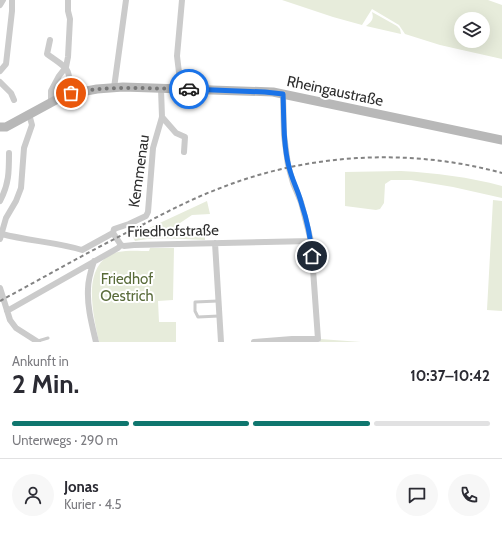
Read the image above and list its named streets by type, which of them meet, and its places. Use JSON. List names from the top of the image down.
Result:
{
  "streets": {
    "main road": ["Rheingaustraße"],
    "street": ["Kemmenau", "Friedhofstraße"]
  },
  "crossings": [
    ["Rheingaustraße", "Kemmenau"]
  ],
  "parks": ["Friedhof Oestrich"],
  "page": {
    "heading": ["2 Min.", "Ankunft in", "10:37–10:42"],
    "panel": ["Jonas", "Kurier · 4.5"],
    "bar": "Unterwegs · 290 m"
  }
}
